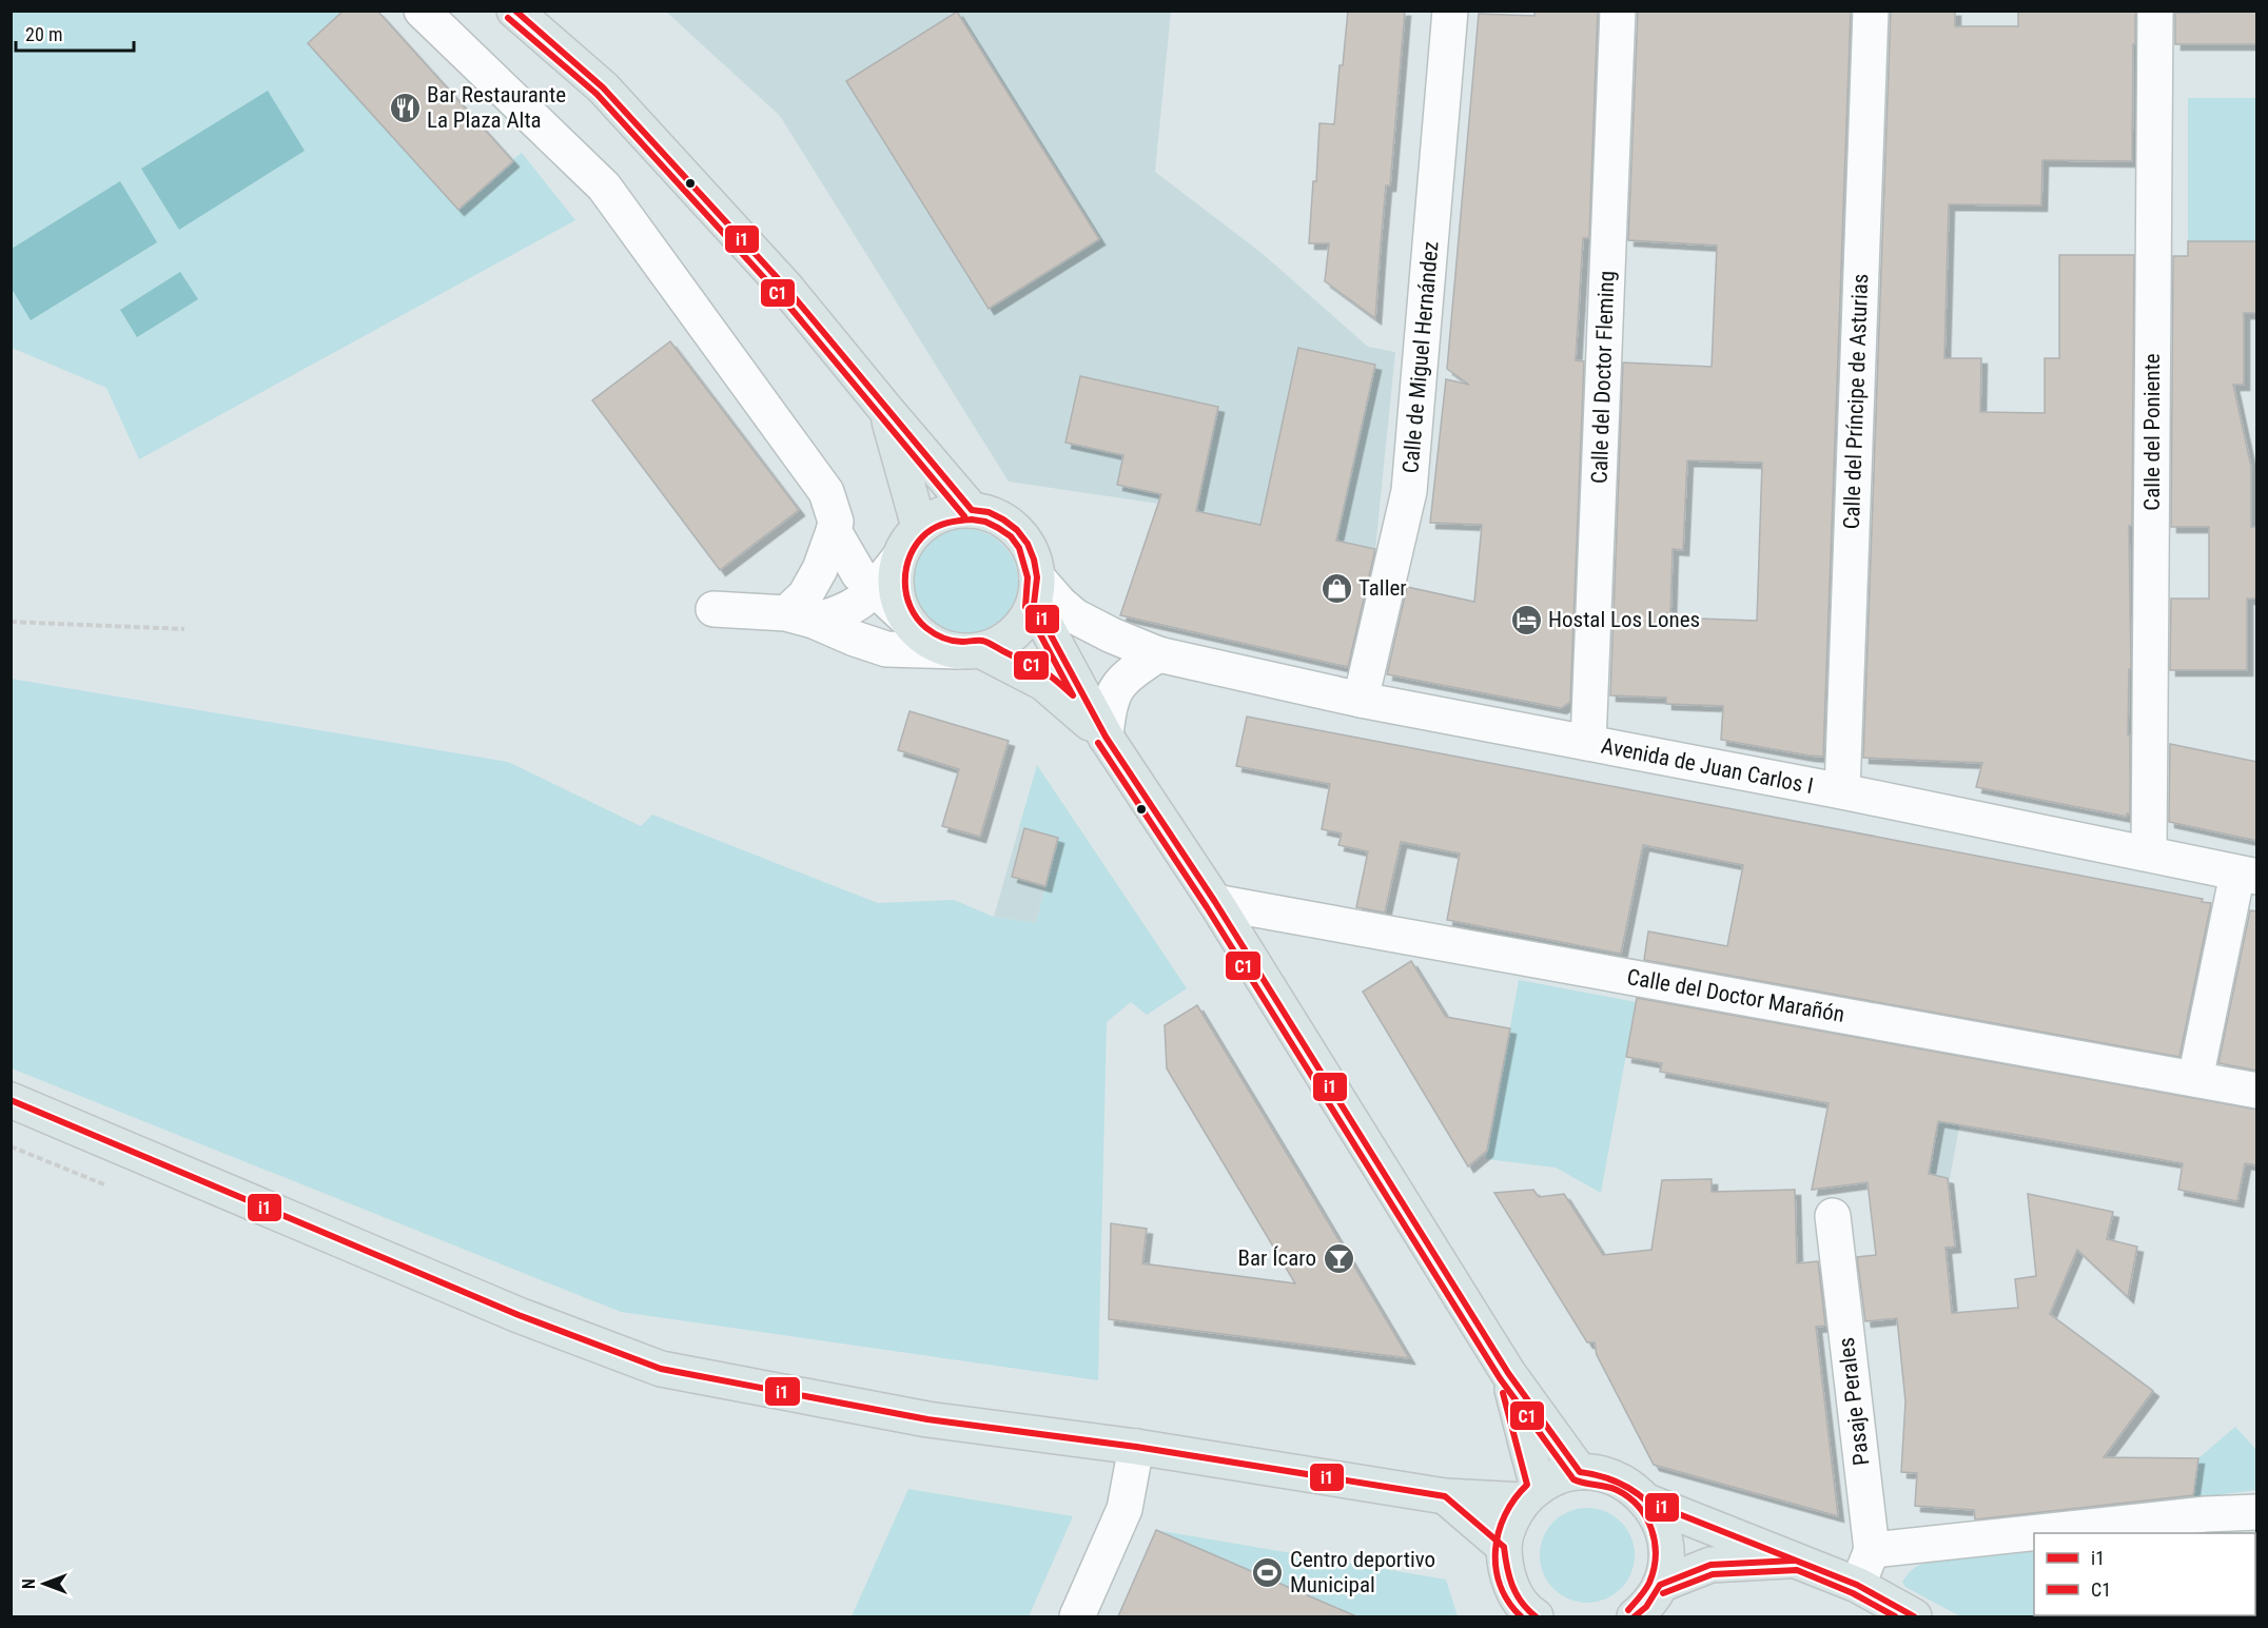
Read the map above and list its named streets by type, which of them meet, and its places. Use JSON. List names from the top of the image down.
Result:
{
  "streets": {
    "street": [
      "Calle de Miguel Hernández",
      "Calle del Doctor Fleming",
      "Calle del Príncipe de Asturias",
      "Calle del Poniente",
      "Avenida de Juan Carlos I",
      "Calle del Doctor Marañón",
      "Pasaje Perales"
    ]
  },
  "crossings": [
    ["Calle de Miguel Hernández", "Avenida de Juan Carlos I"],
    ["Calle del Doctor Fleming", "Avenida de Juan Carlos I"],
    ["Calle del Príncipe de Asturias", "Avenida de Juan Carlos I"],
    ["Calle del Poniente", "Avenida de Juan Carlos I"]
  ],
  "places": {
    "restaurant": ["Bar Restaurante La Plaza Alta"],
    "shop": ["Taller"],
    "hotel": ["Hostal Los Lones"],
    "bar": ["Bar Ícaro"],
    "sports": ["Centro deportivo Municipal"]
  },
  "lines": ["transit line i1", "transit line C1"],
  "legend": ["i1", "C1"],
  "scale_bar": "20 m",
  "north": "left"
}
